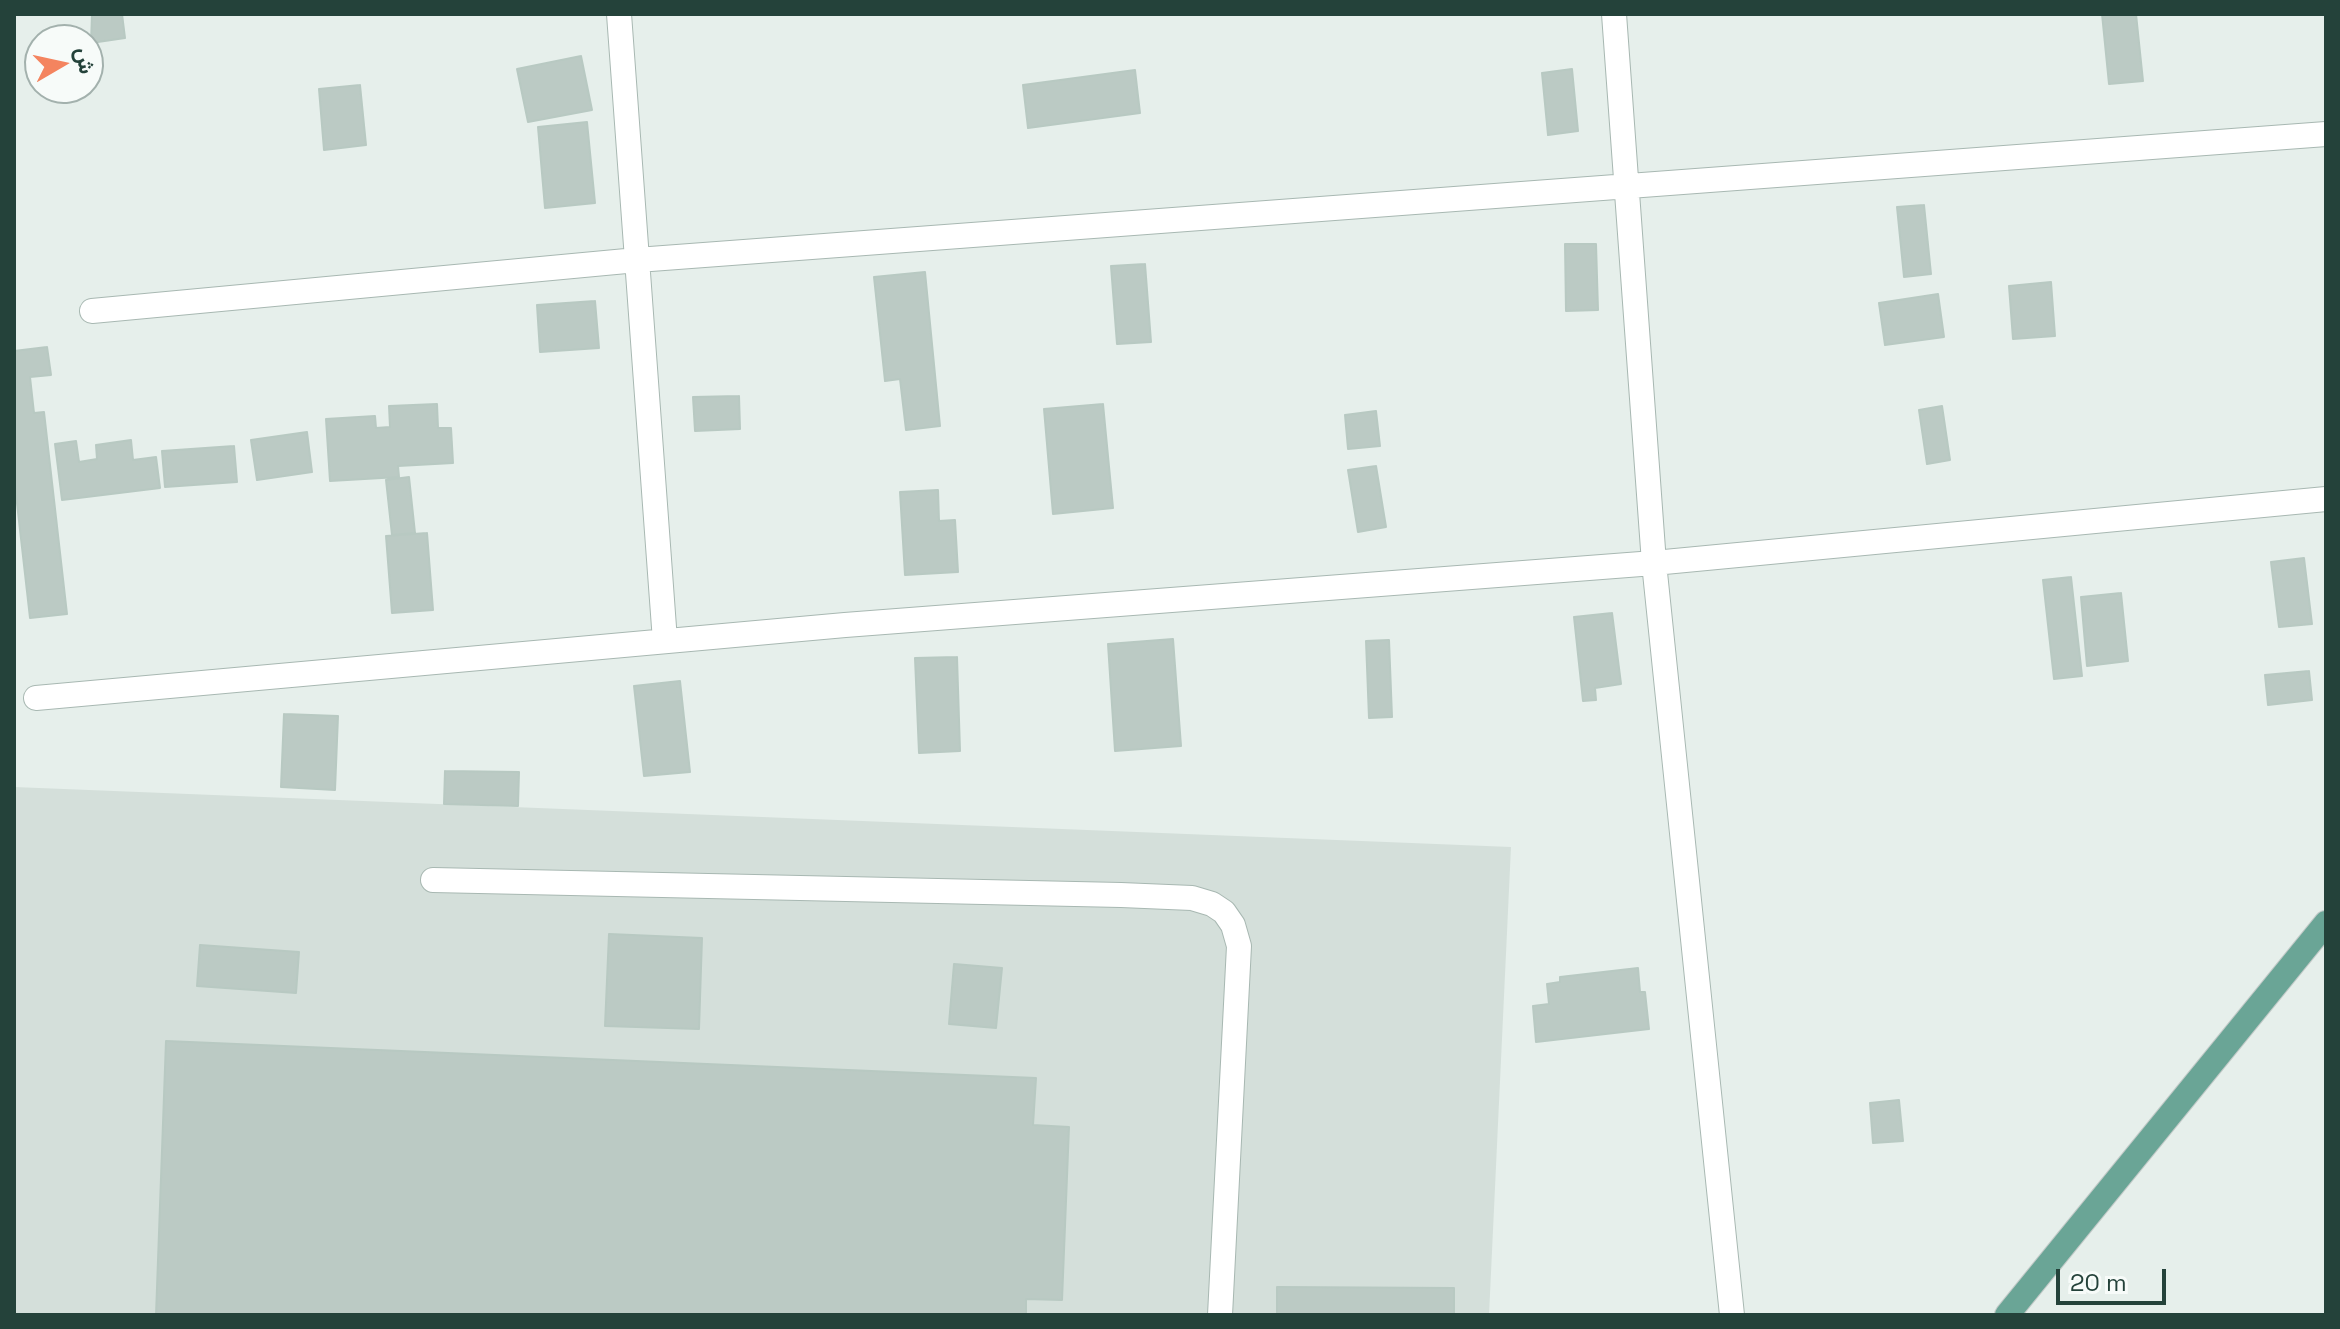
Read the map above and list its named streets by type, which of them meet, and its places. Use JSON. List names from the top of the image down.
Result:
{
  "scale_bar": "20 m",
  "north": "right"
}
